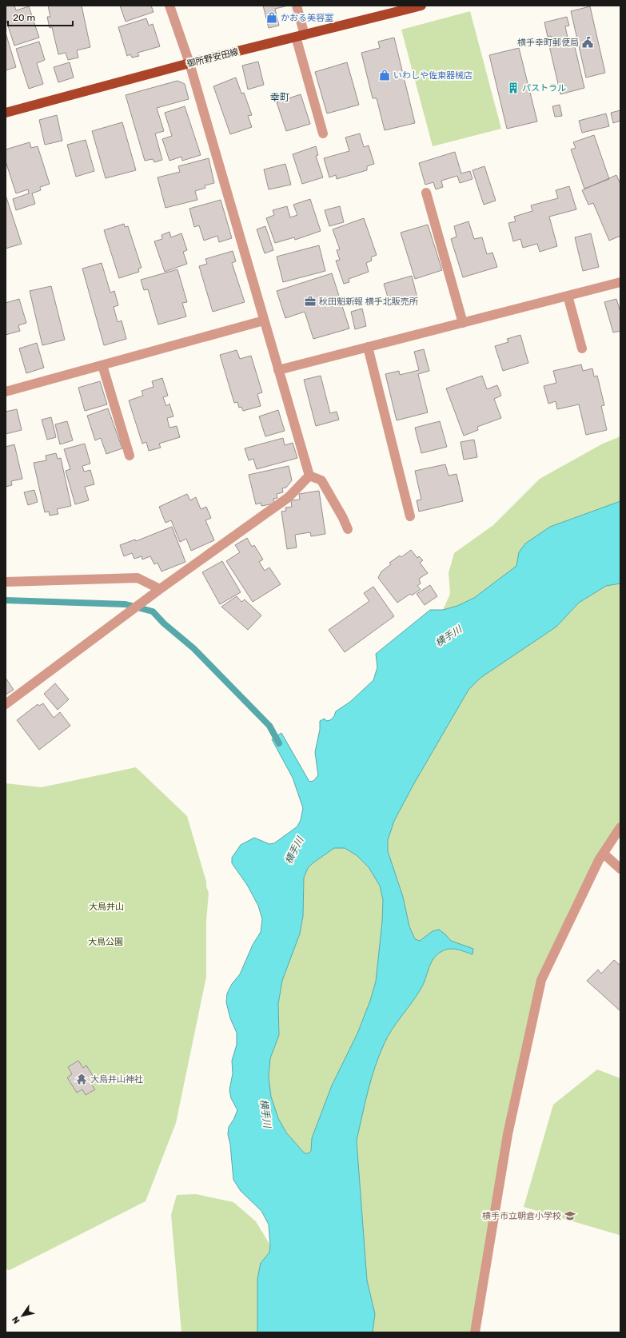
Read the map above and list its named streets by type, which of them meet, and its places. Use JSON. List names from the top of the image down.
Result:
{
  "streets": {
    "main road": ["御所野安田線"]
  },
  "districts": ["幸町"],
  "water": ["横手川"],
  "parks": ["大鳥井山", "大鳥公園"],
  "places": {
    "shop": ["かおる美容室", "いわしや佐東器械店"],
    "public building": ["横手幸町郵便局"],
    "building": ["パストラル"],
    "office": ["秋田魁新報 横手北販売所"],
    "temple": ["大鳥井山神社"],
    "school or university": ["横手市立朝倉小学校"]
  },
  "scale_bar": "20 m",
  "north": "bottom left"
}
